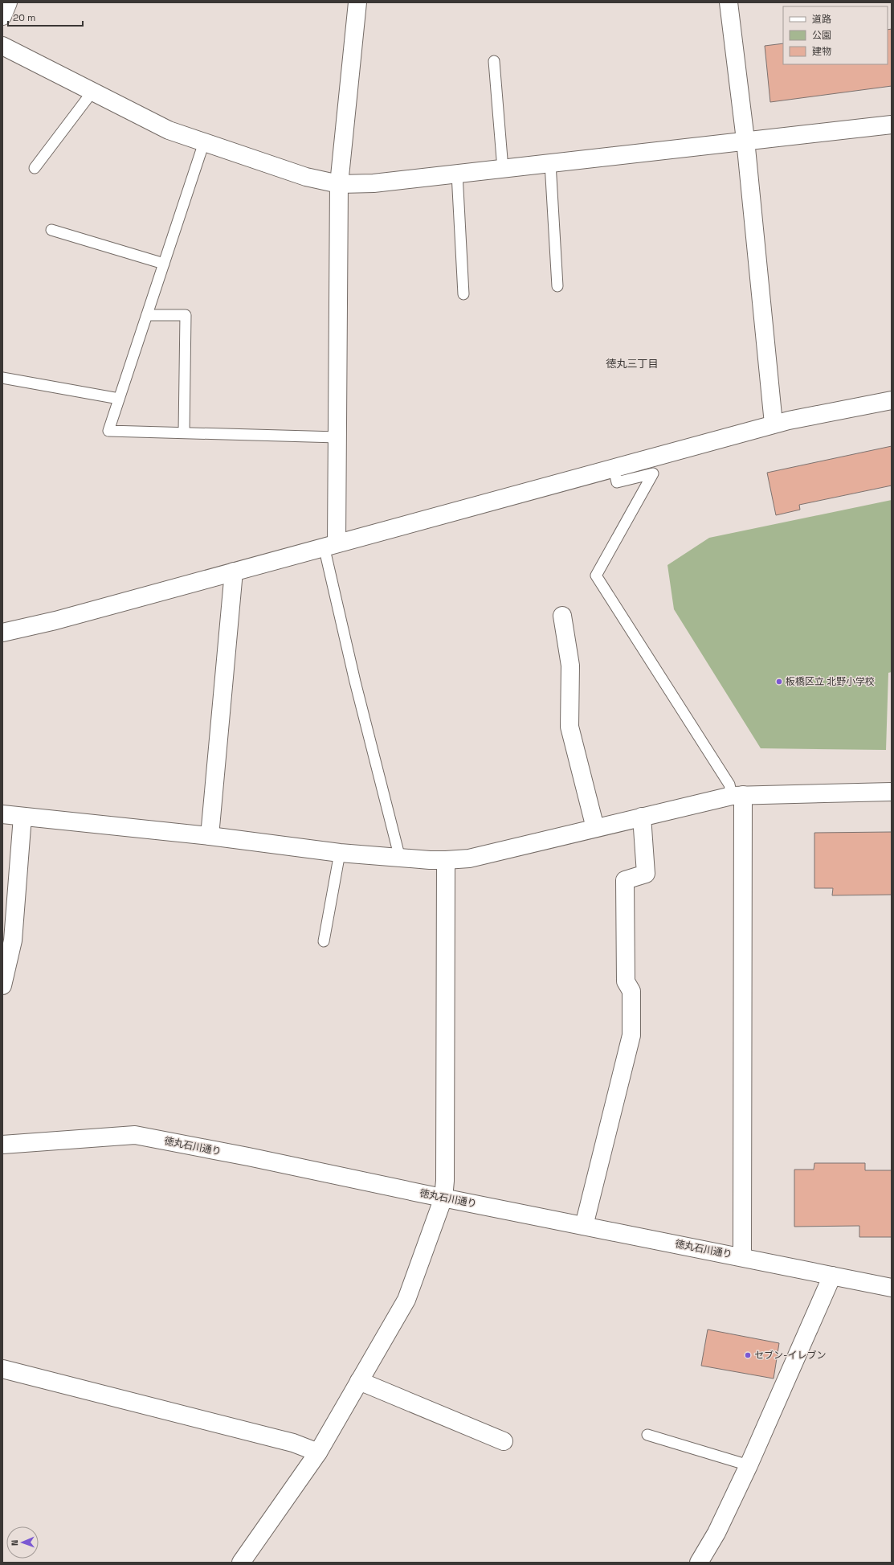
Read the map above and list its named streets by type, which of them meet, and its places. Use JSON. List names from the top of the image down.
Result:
{
  "streets": {
    "street": ["徳丸石川通り"]
  },
  "districts": ["徳丸三丁目"],
  "places": ["板橋区立 北野小学校", "セブン-イレブン"],
  "legend": ["道路", "公園", "建物"],
  "scale_bar": "20 m",
  "north": "left"
}
